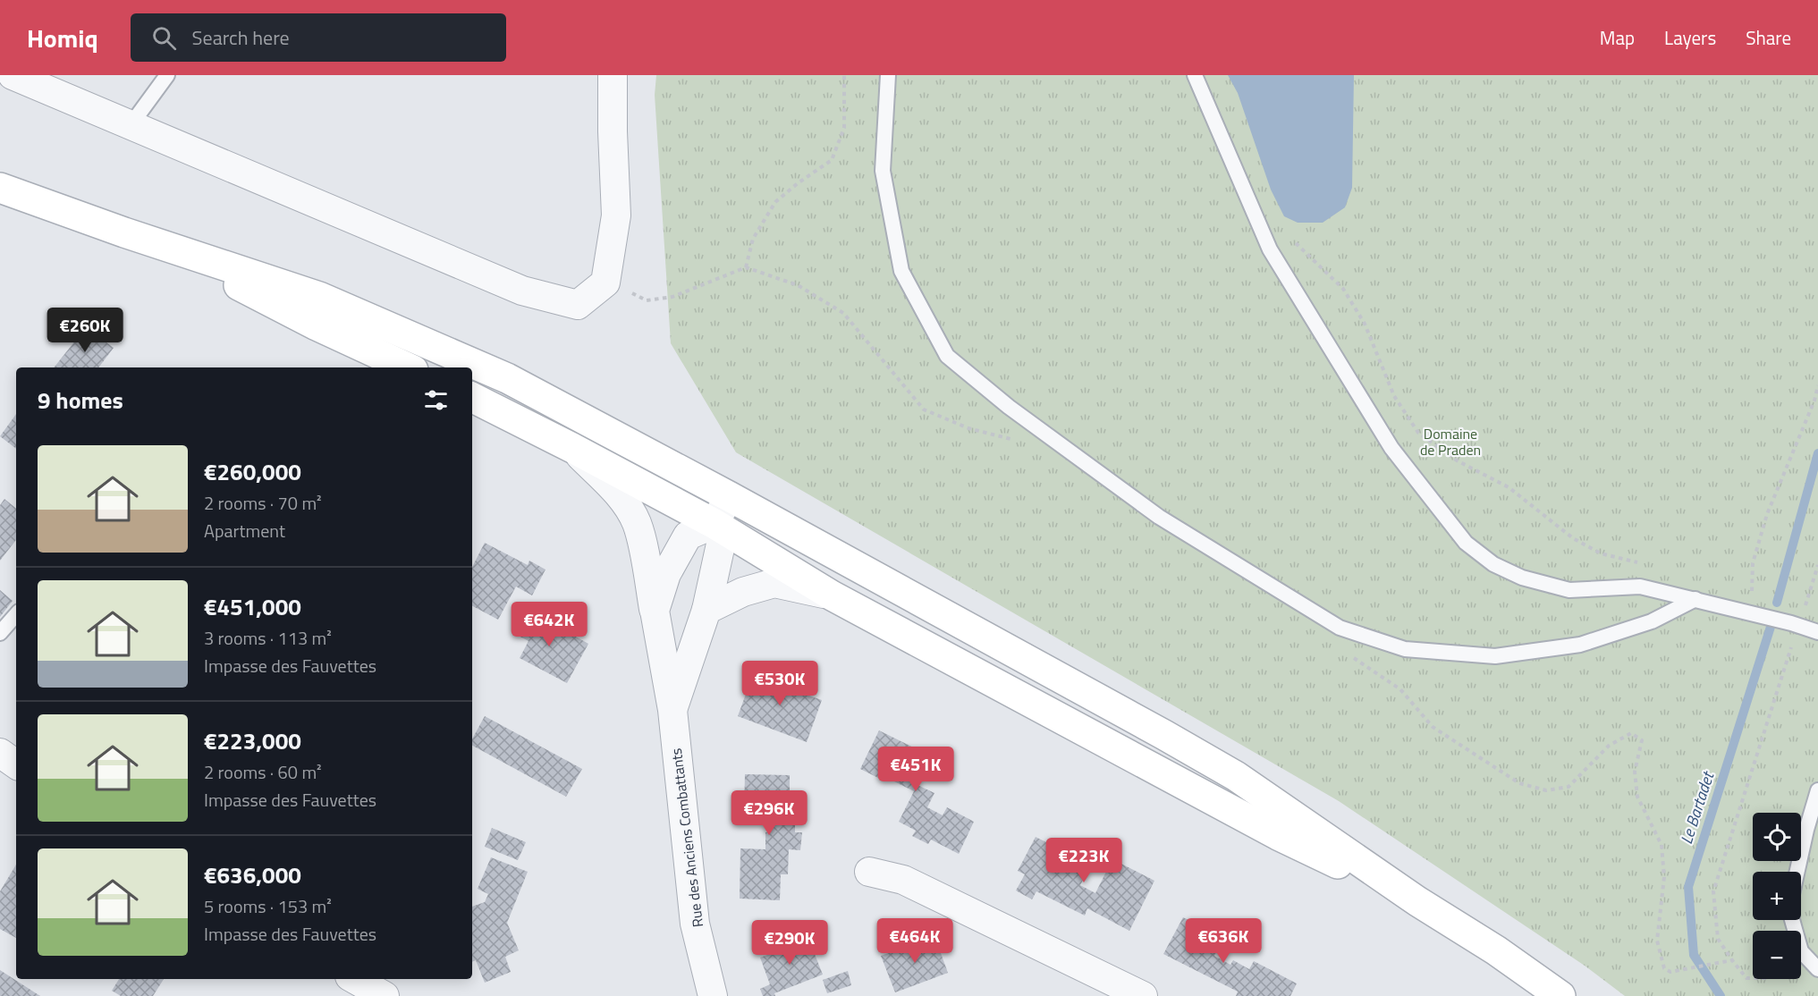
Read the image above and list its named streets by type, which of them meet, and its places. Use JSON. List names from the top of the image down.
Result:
{
  "streets": {
    "street": ["Rue des Anciens Combattants"]
  },
  "water": ["Le Bartadet"],
  "parks": ["Domaine de Praden"],
  "page": {
    "header": "Homiq",
    "search": "Search here",
    "nav": ["Map", "Layers", "Share"],
    "price": [
      "€260K",
      "€642K",
      "€530K",
      "€451K",
      "€296K",
      "€223K",
      "€464K",
      "€636K",
      "€290K"
    ],
    "heading": "9 homes",
    "list": [
      {
        "name": "€260,000",
        "note": "2 rooms · 70 m² · Apartment"
      },
      {
        "name": "€451,000",
        "note": "3 rooms · 113 m² · Impasse des Fauvettes"
      },
      {
        "name": "€223,000",
        "note": "2 rooms · 60 m² · Impasse des Fauvettes"
      },
      {
        "name": "€636,000",
        "note": "5 rooms · 153 m² · Impasse des Fauvettes"
      }
    ],
    "map_buttons": ["+", "−"]
  }
}
